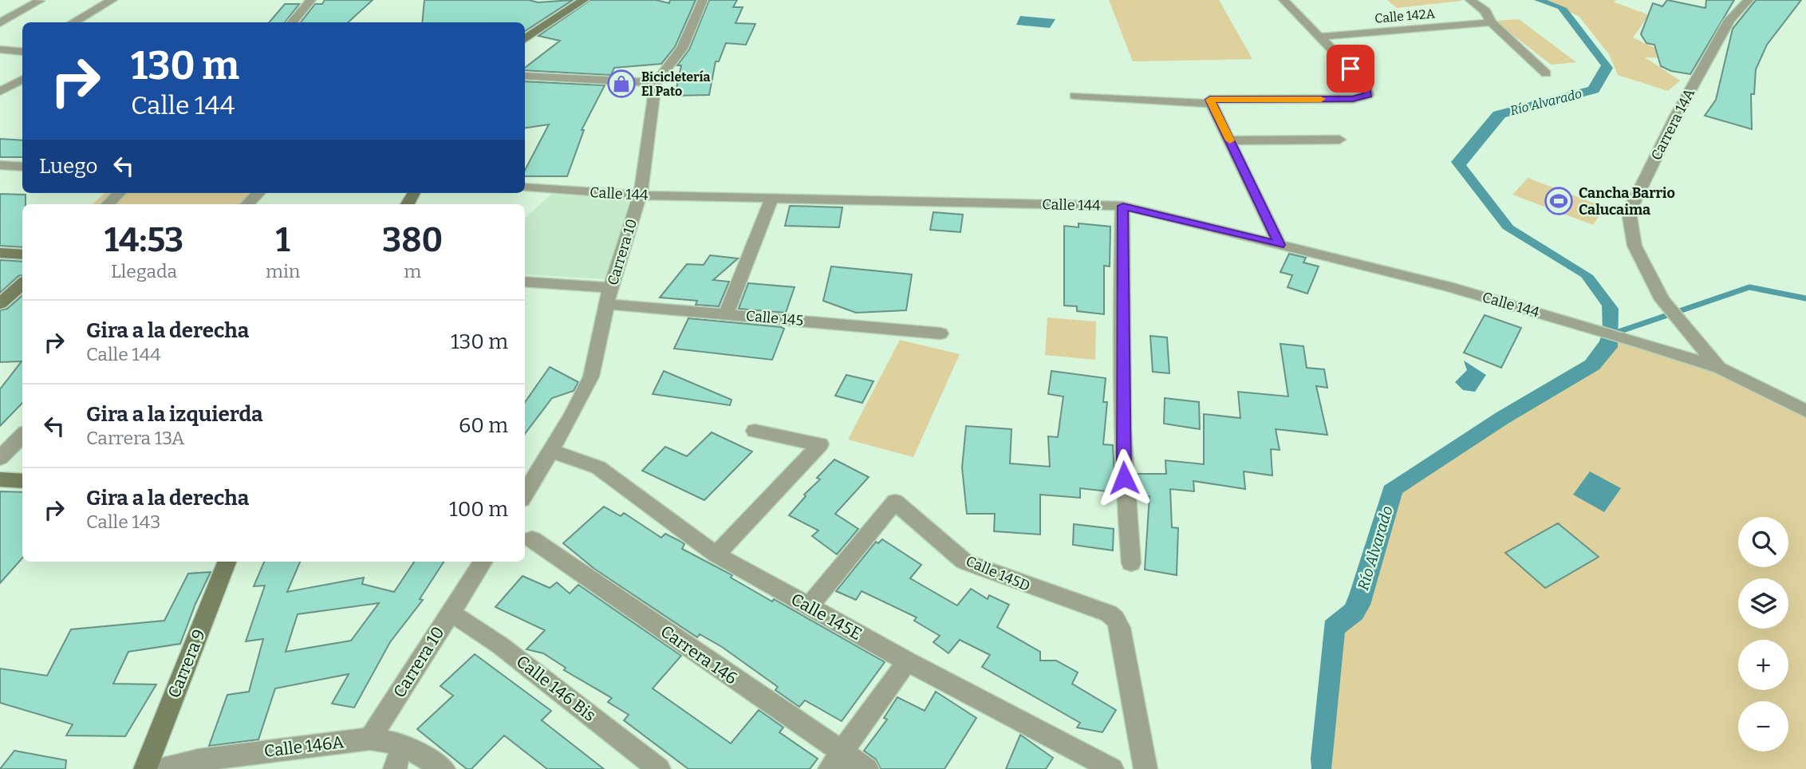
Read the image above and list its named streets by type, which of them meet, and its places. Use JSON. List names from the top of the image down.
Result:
{
  "streets": {
    "street": [
      "Calle 142A",
      "Carrera 14A",
      "Calle 144",
      "Carrera 10",
      "Calle 145",
      "Calle 145D",
      "Calle 145E",
      "Carrera 146",
      "Carrera 9",
      "Calle 146 Bis",
      "Calle 146A"
    ]
  },
  "crossings": [
    ["Carrera 14A", "Calle 144"],
    ["Calle 144", "Carrera 10"],
    ["Carrera 10", "Calle 145"],
    ["Carrera 10", "Calle 145E"],
    ["Carrera 10", "Calle 146 Bis"],
    ["Carrera 10", "Calle 146A"],
    ["Calle 145D", "Calle 145E"]
  ],
  "water": ["Río Alvarado"],
  "places": {
    "shop": ["Bicicletería El Pato"],
    "sports": ["Cancha Barrio Calucaima"]
  },
  "page": {
    "turn": ["130 m", "Calle 144"],
    "then": "Luego",
    "eta": [
      "14:53",
      "Llegada",
      "1",
      "min",
      "380",
      "m"
    ],
    "list": [
      {
        "name": "Gira a la derecha",
        "note": "Calle 144",
        "value": "130 m"
      },
      {
        "name": "Gira a la izquierda",
        "note": "Carrera 13A",
        "value": "60 m"
      },
      {
        "name": "Gira a la derecha",
        "note": "Calle 143",
        "value": "100 m"
      }
    ],
    "map_buttons": ["+", "−"]
  }
}
